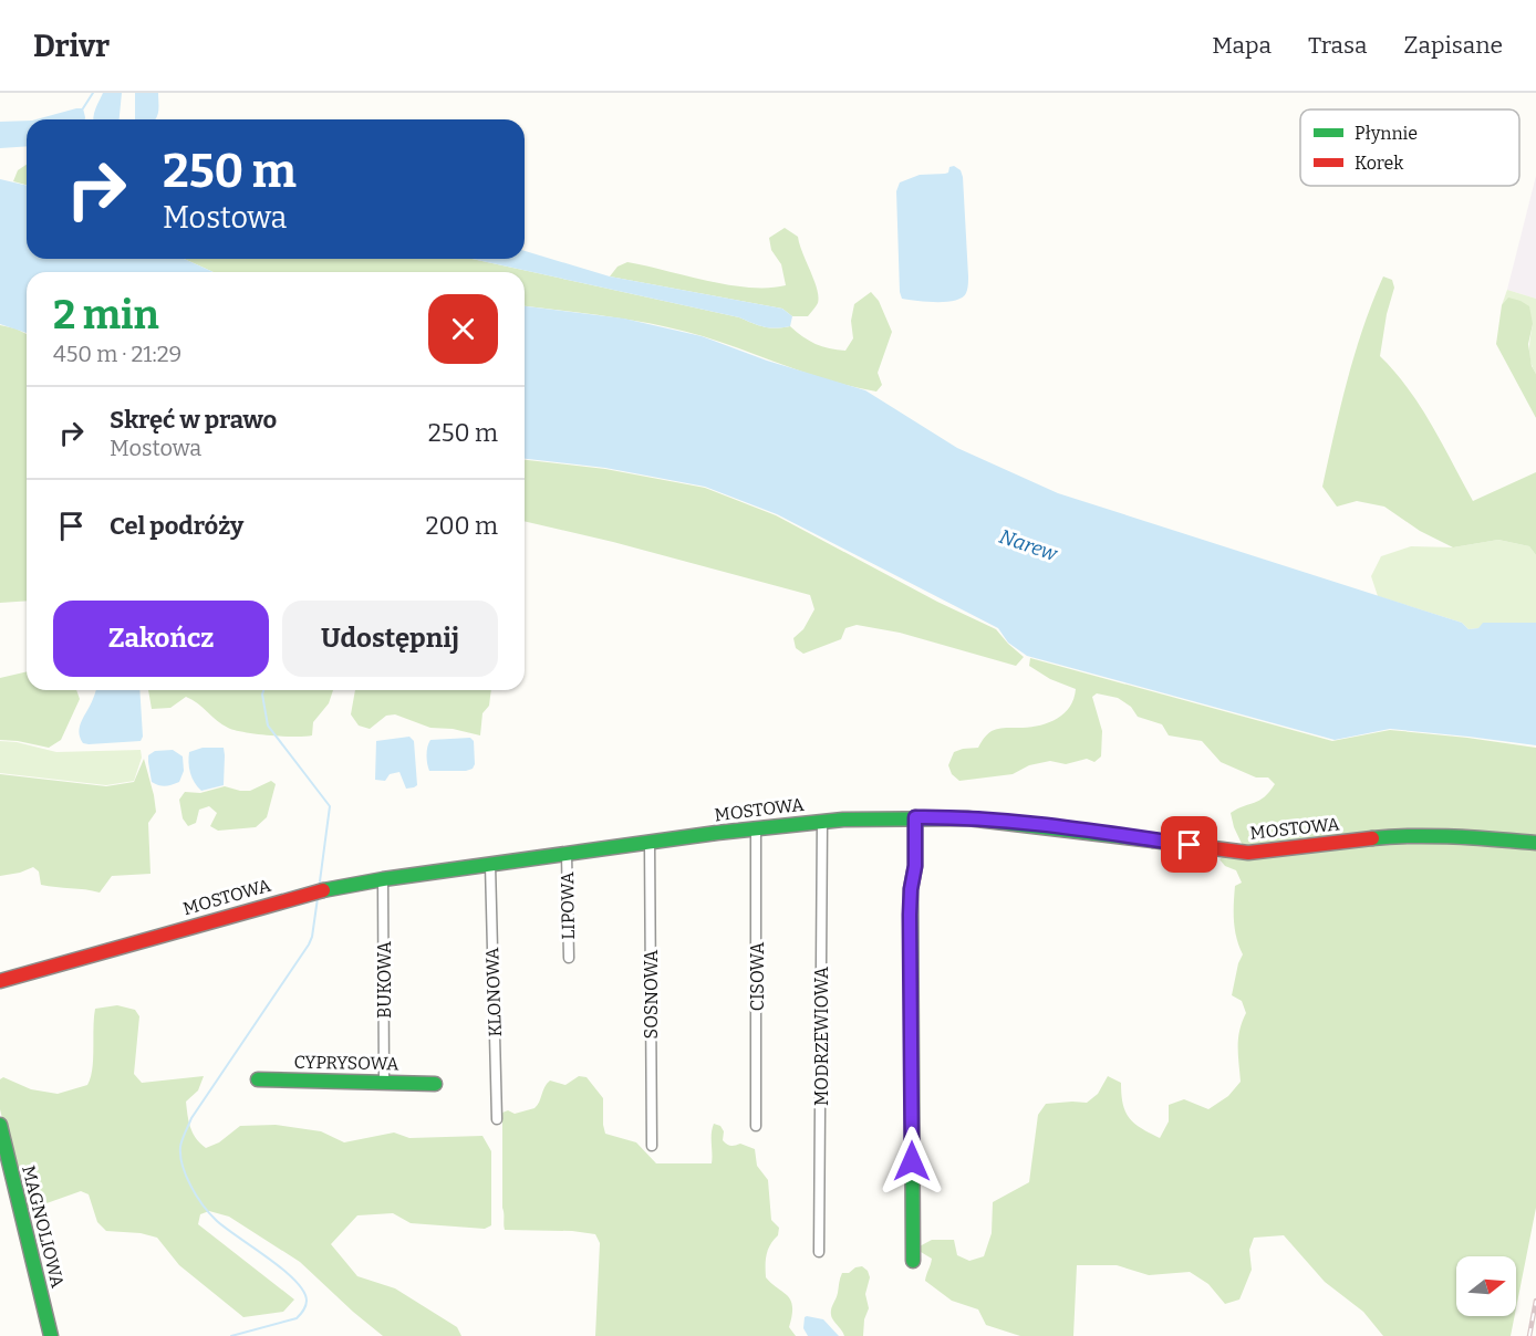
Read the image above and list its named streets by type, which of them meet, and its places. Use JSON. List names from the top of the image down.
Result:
{
  "streets": {
    "street": [
      "MOSTOWA",
      "LIPOWA",
      "CISOWA",
      "BUKOWA",
      "KLONOWA",
      "SOSNOWA",
      "MODRZEWIOWA",
      "CYPRYSOWA",
      "MAGNOLIOWA"
    ]
  },
  "crossings": [
    ["MOSTOWA", "LIPOWA"],
    ["MOSTOWA", "CISOWA"],
    ["MOSTOWA", "BUKOWA"],
    ["MOSTOWA", "KLONOWA"],
    ["MOSTOWA", "SOSNOWA"],
    ["MOSTOWA", "MODRZEWIOWA"],
    ["BUKOWA", "CYPRYSOWA"]
  ],
  "water": ["Narew"],
  "legend": ["Płynnie", "Korek"],
  "north": "right",
  "page": {
    "header": "Drivr",
    "nav": ["Mapa", "Trasa", "Zapisane"],
    "turn": ["250 m", "Mostowa"],
    "heading": ["2 min", "450 m · 21:29"],
    "list": [
      {
        "name": "Skręć w prawo",
        "note": "Mostowa",
        "value": "250 m"
      },
      {
        "name": "Cel podróży",
        "value": "200 m"
      }
    ],
    "buttons": ["Zakończ", "Udostępnij"]
  }
}
